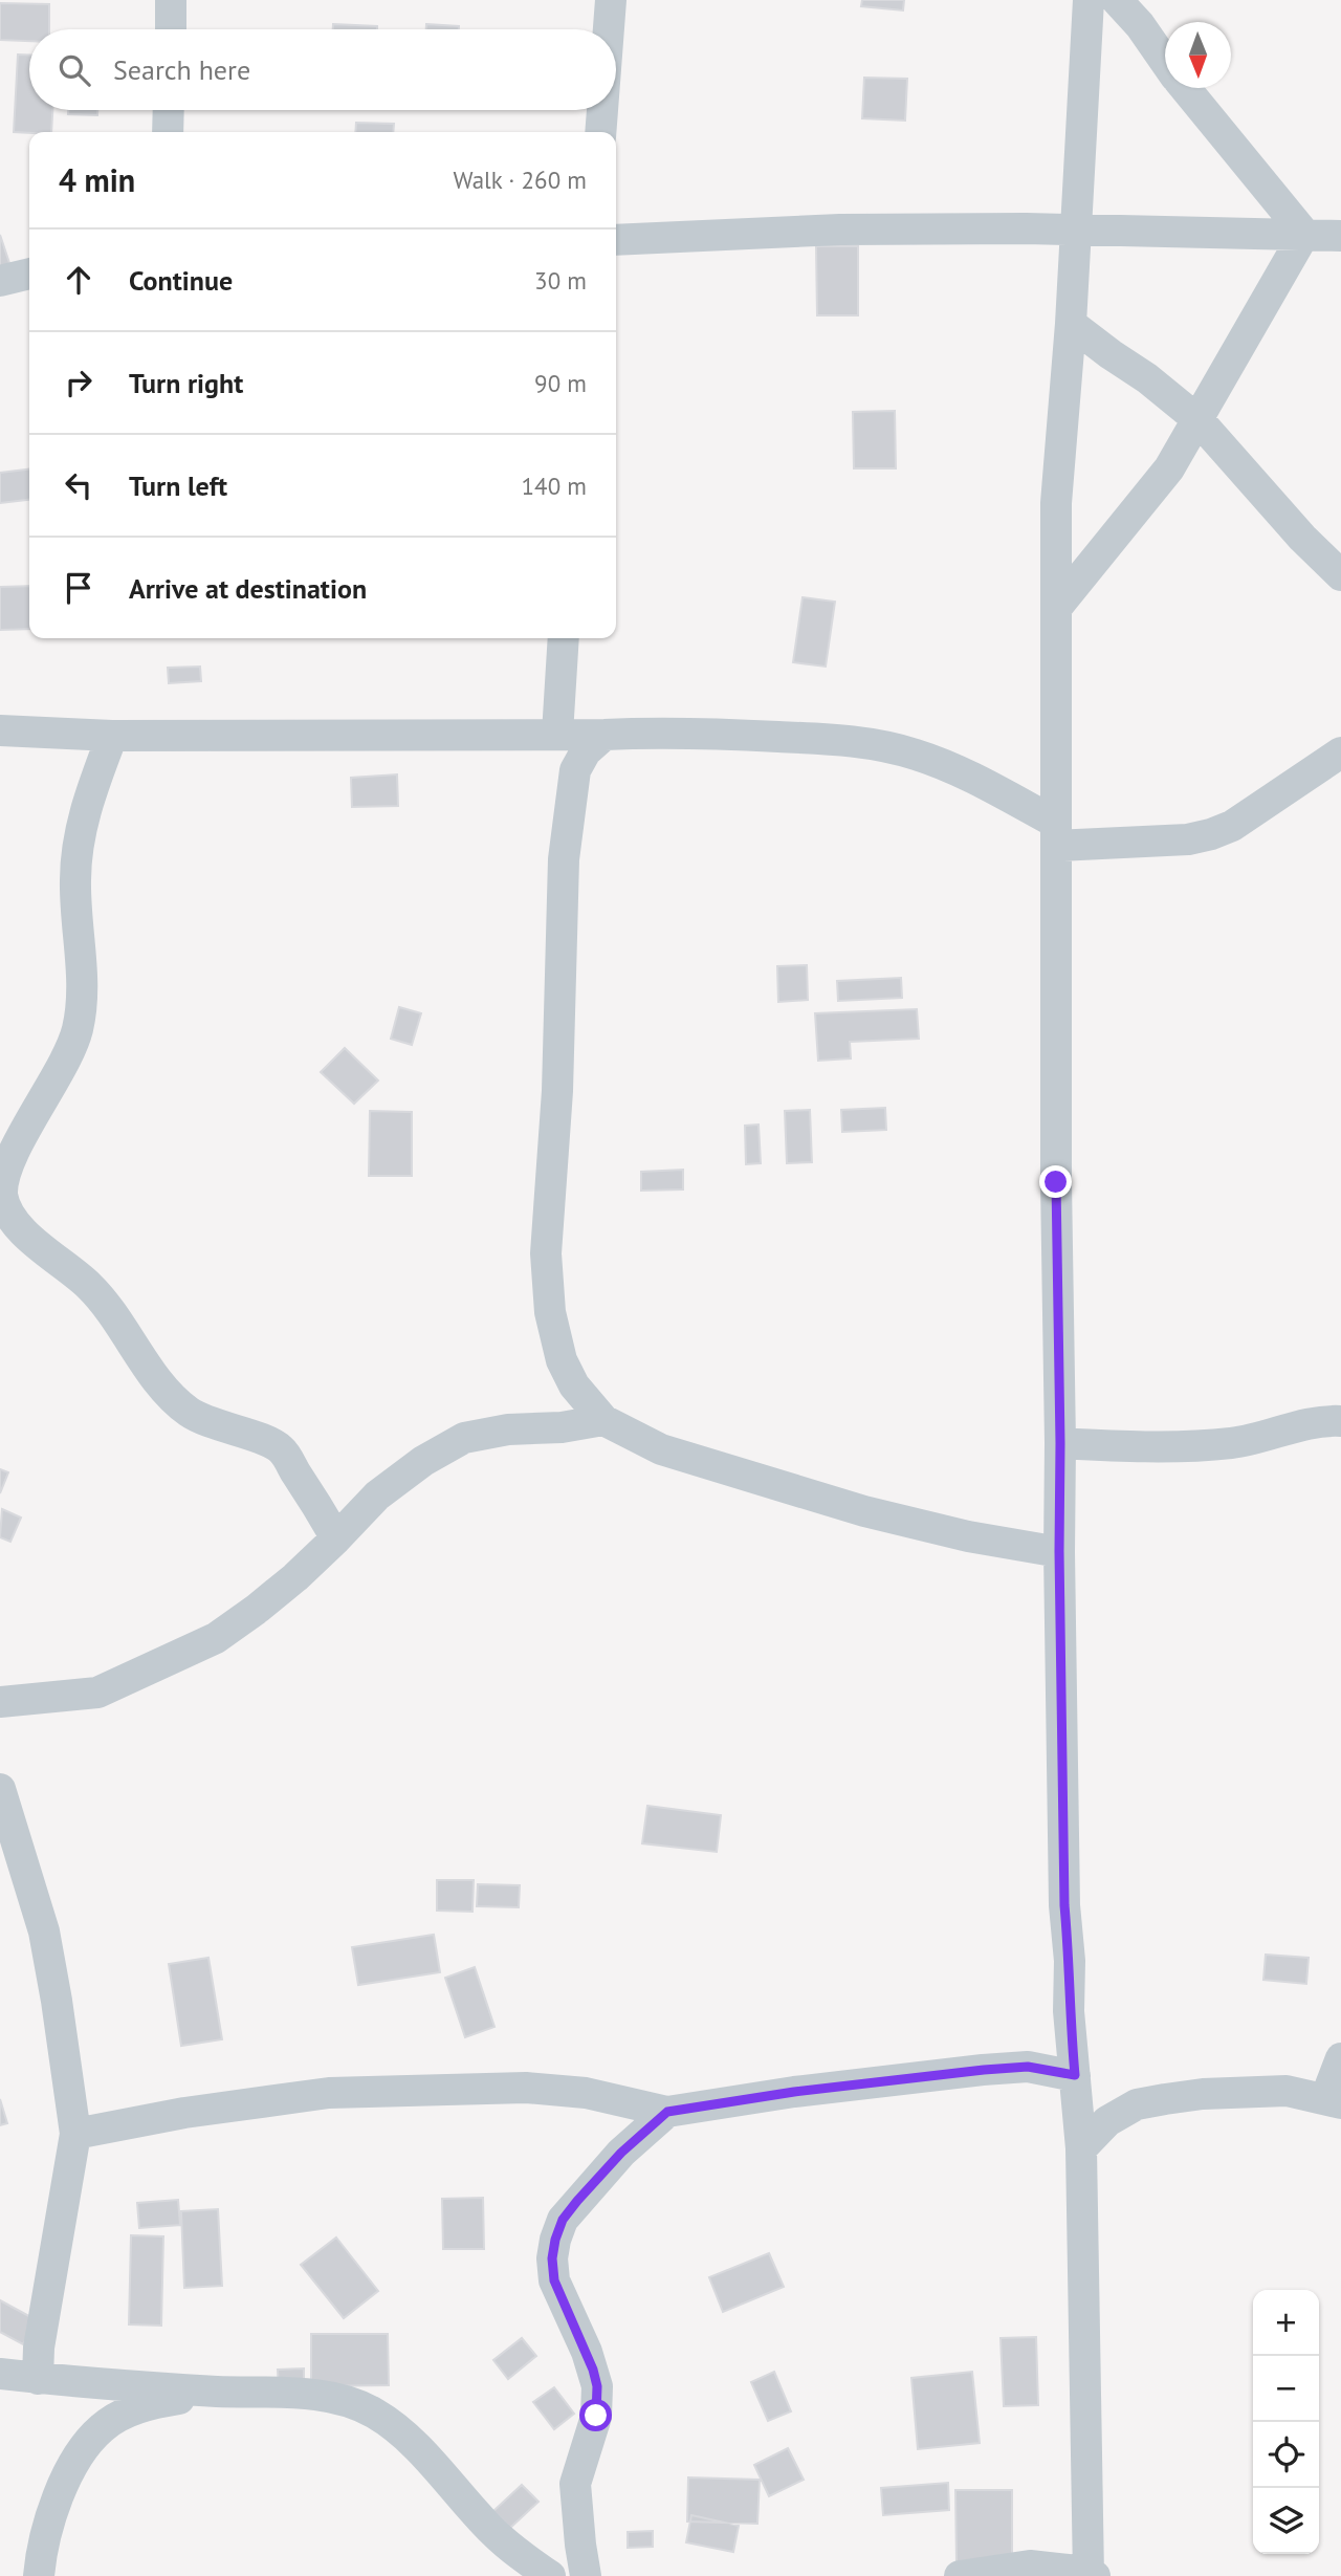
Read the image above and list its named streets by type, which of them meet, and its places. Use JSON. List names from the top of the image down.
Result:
{
  "north": "bottom",
  "page": {
    "search": "Search here",
    "heading": ["4 min", "Walk · 260 m"],
    "list": [
      ["Continue", "30 m"],
      ["Turn right", "90 m"],
      ["Turn left", "140 m"],
      "Arrive at destination"
    ],
    "map_buttons": ["+", "−"]
  }
}
